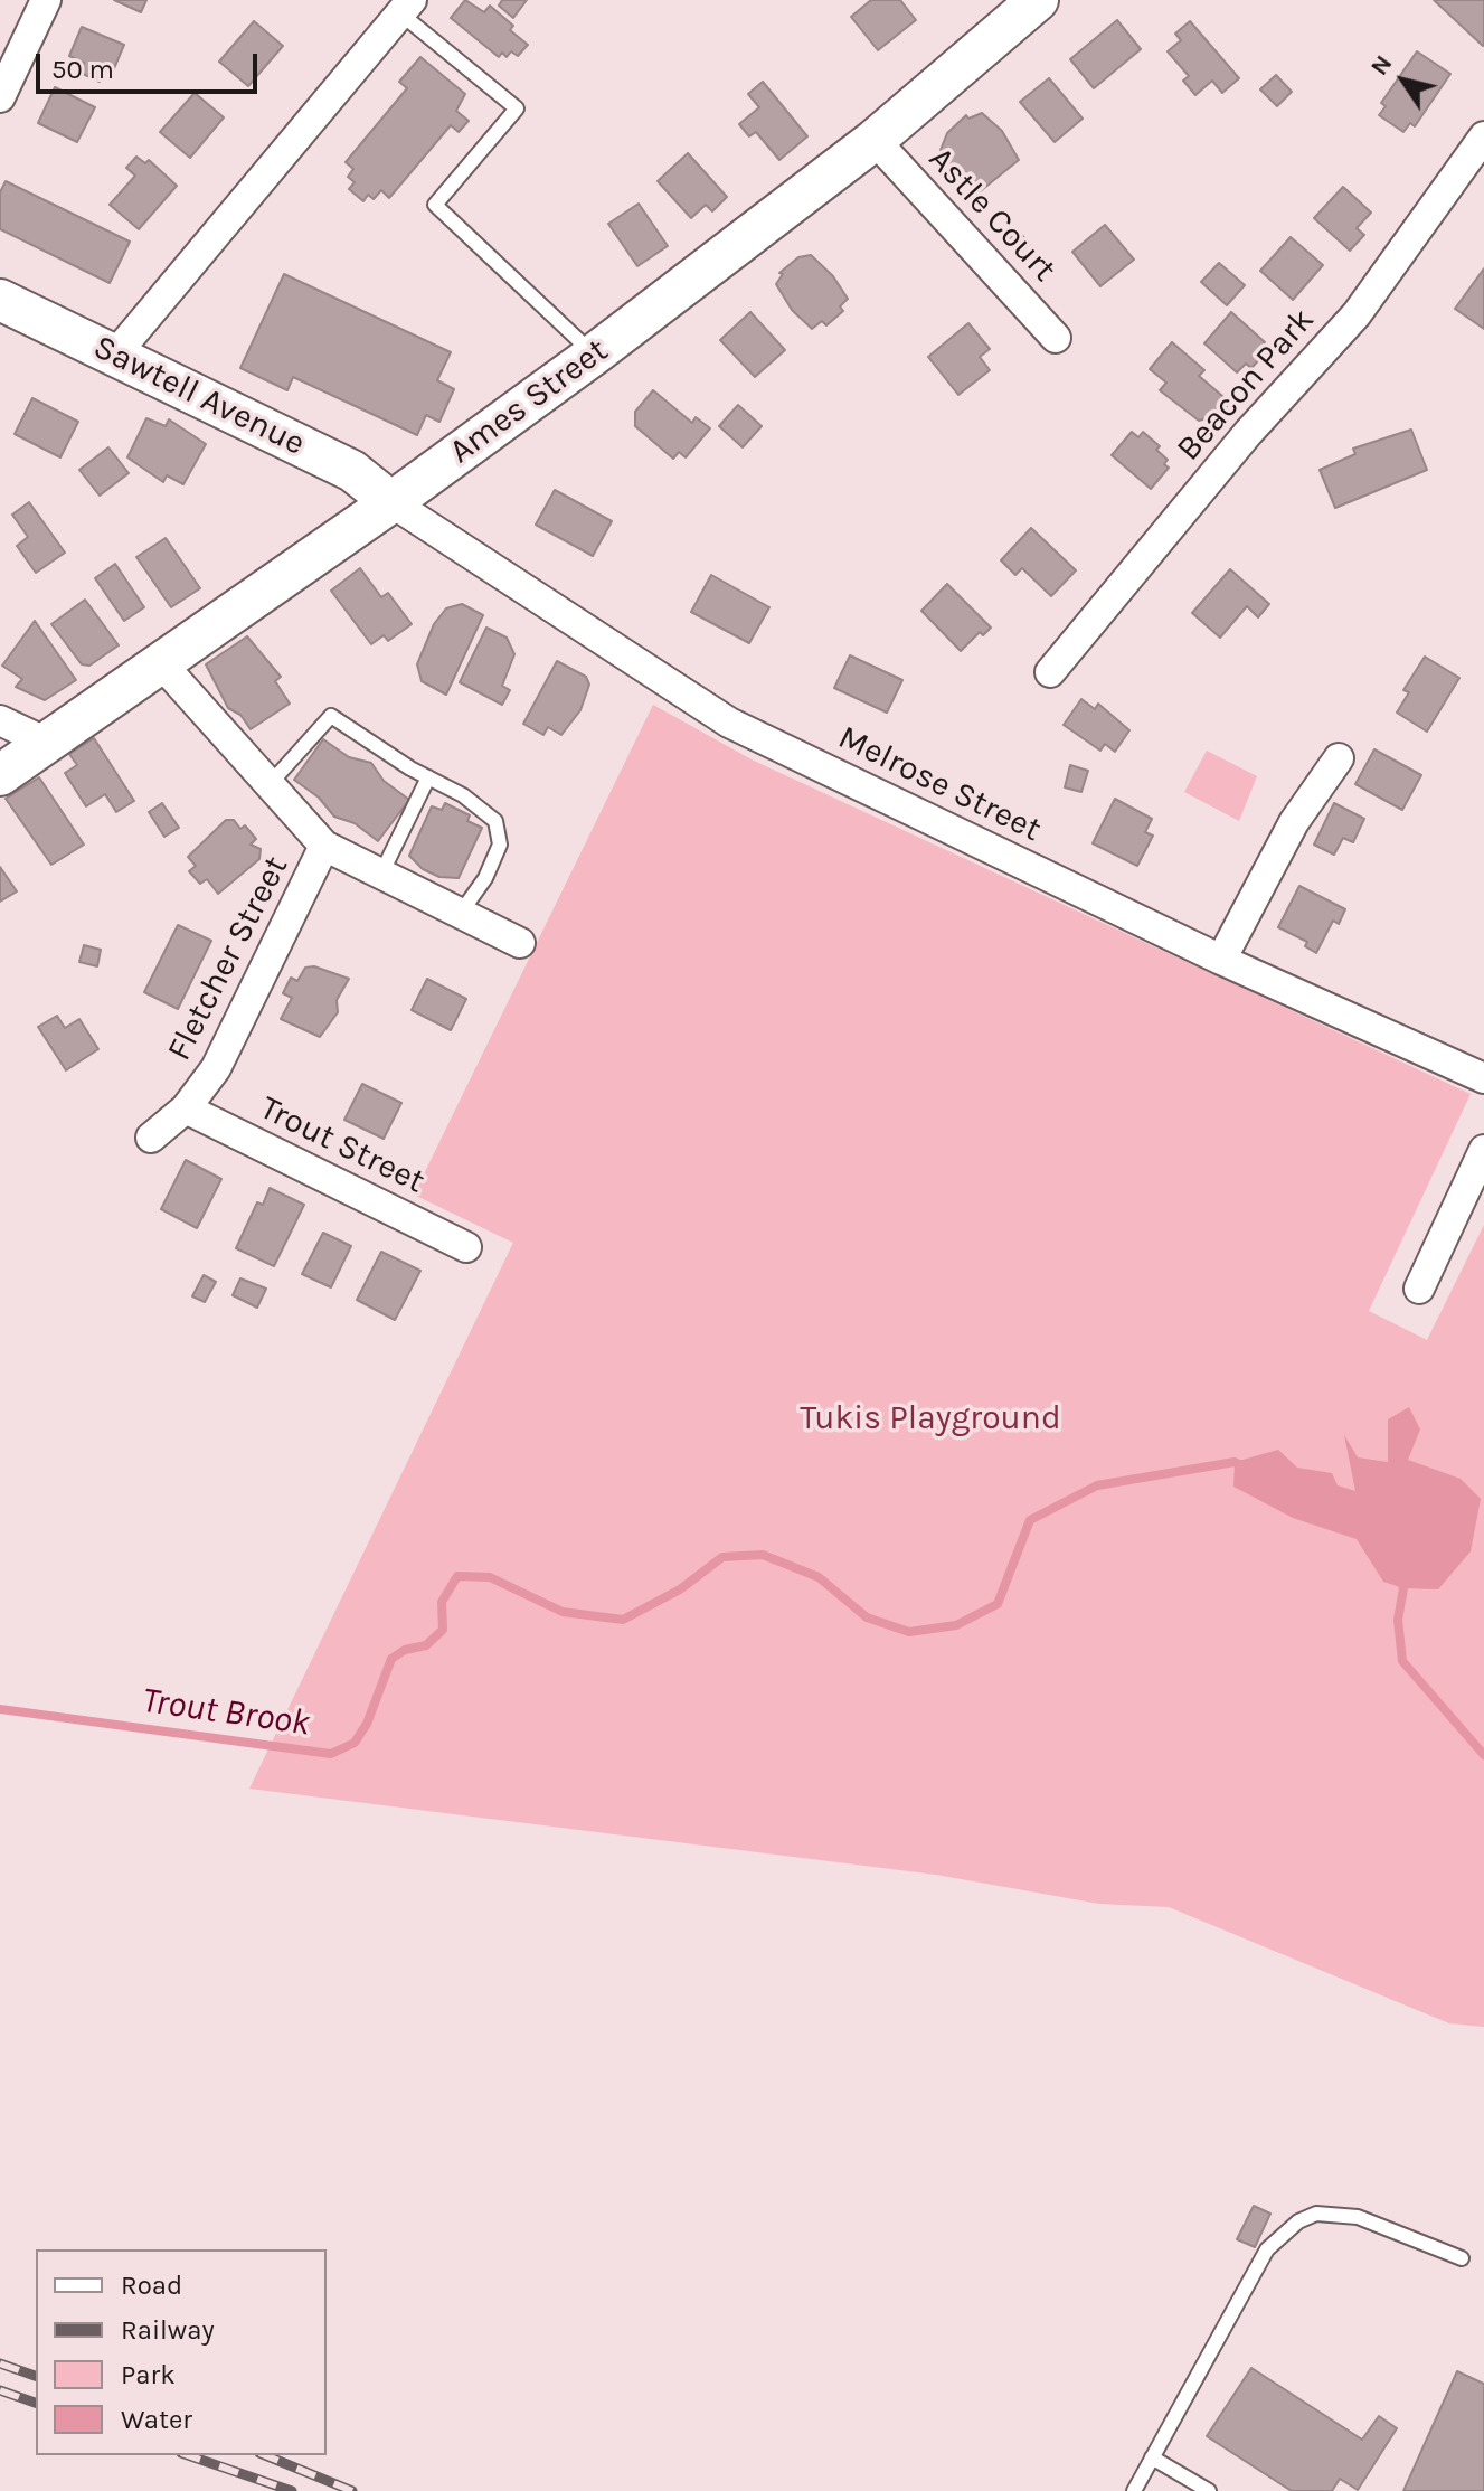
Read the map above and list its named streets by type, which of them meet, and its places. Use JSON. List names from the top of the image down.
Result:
{
  "streets": {
    "street": [
      "Astle Court",
      "Beacon Park",
      "Sawtell Avenue",
      "Ames Street",
      "Melrose Street",
      "Fletcher Street",
      "Trout Street"
    ]
  },
  "crossings": [
    ["Astle Court", "Ames Street"],
    ["Sawtell Avenue", "Ames Street"],
    ["Sawtell Avenue", "Melrose Street"],
    ["Ames Street", "Melrose Street"],
    ["Fletcher Street", "Trout Street"]
  ],
  "water": ["Trout Brook"],
  "parks": ["Tukis Playground"],
  "legend": [
    "Road",
    "Railway",
    "Park",
    "Water"
  ],
  "scale_bar": "50 m",
  "north": "top left"
}
